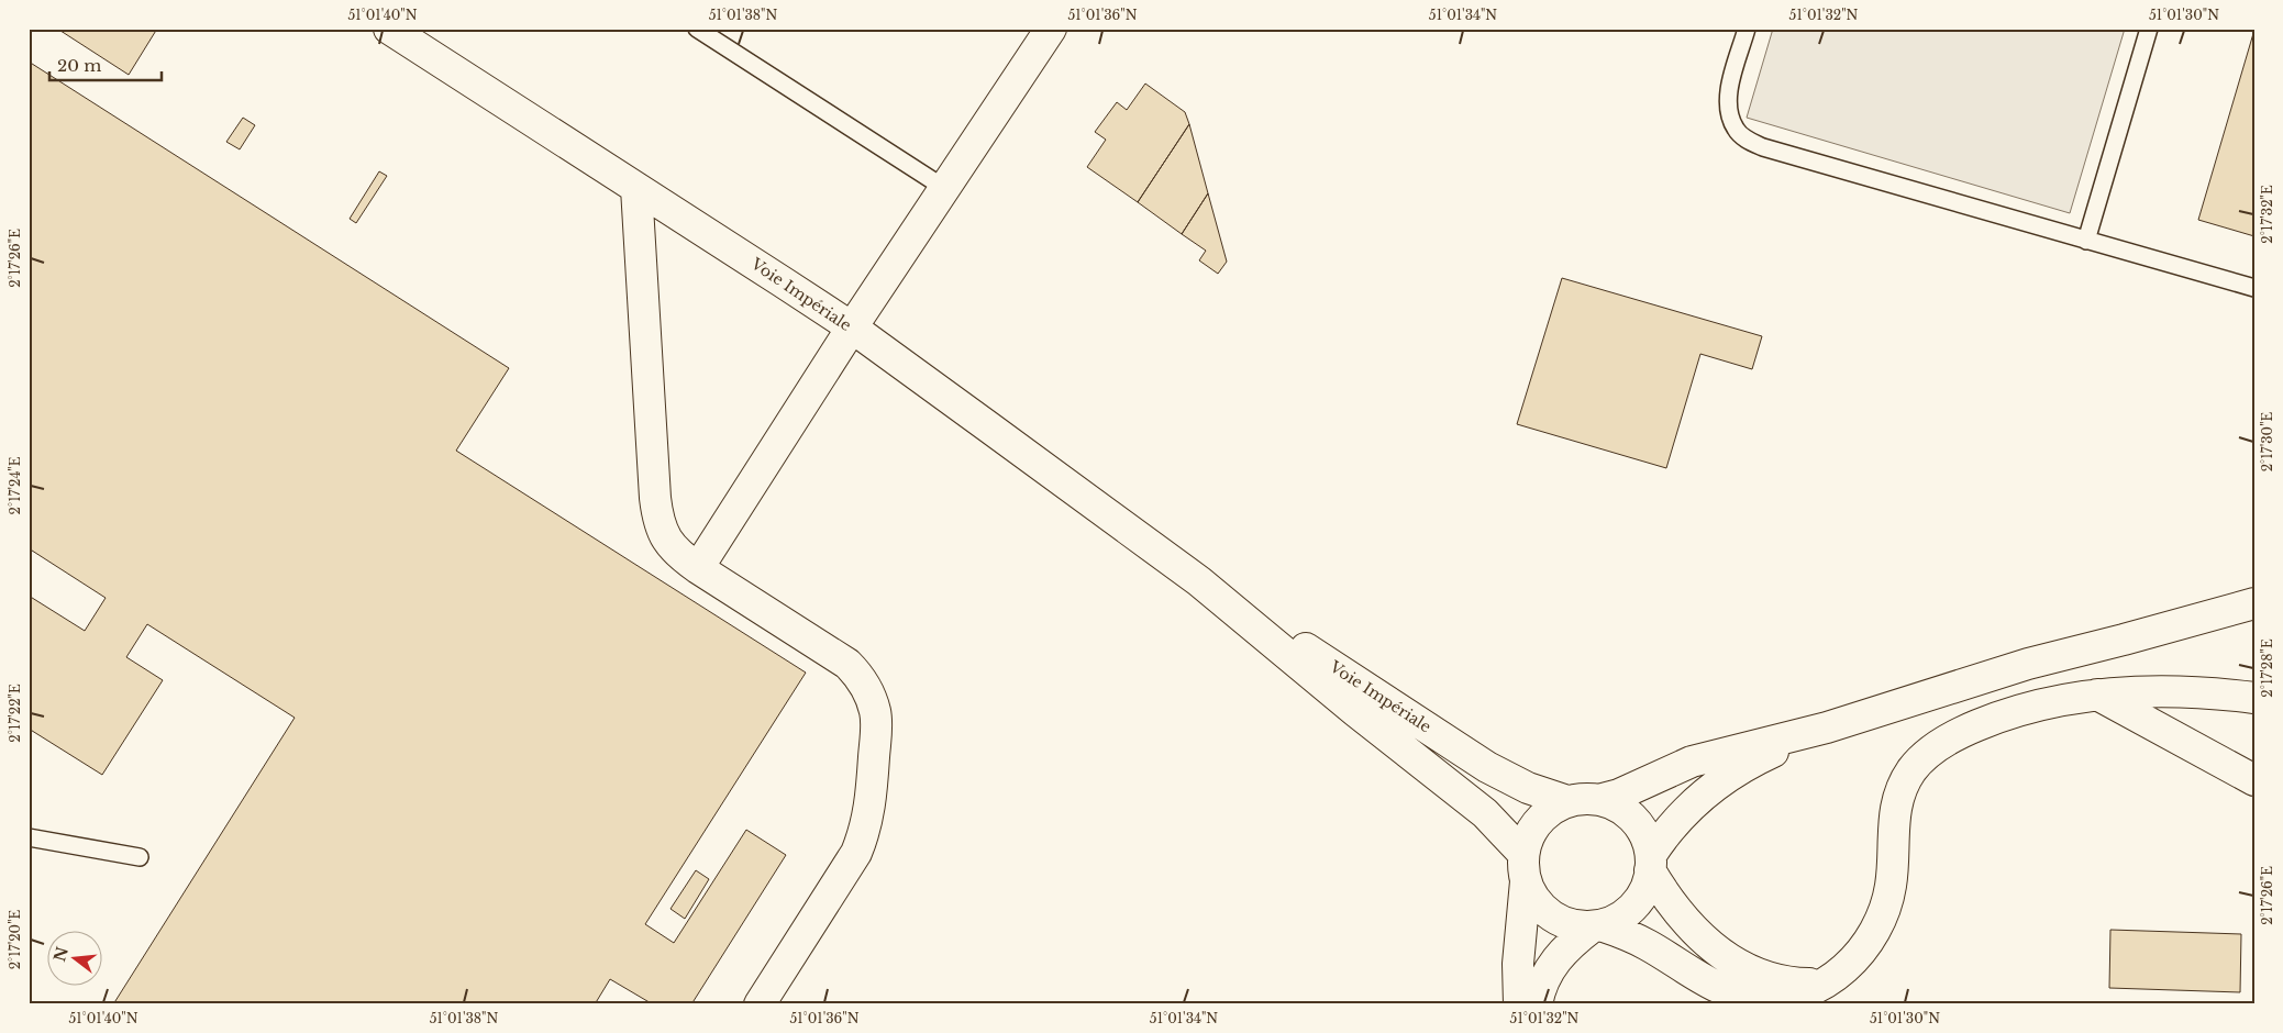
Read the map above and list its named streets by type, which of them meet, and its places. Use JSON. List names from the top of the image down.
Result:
{
  "streets": {
    "street": ["Voie Impériale"]
  },
  "scale_bar": "20 m",
  "north": "left",
  "coordinates": [
    "51°01'40\"N",
    "51°01'38\"N",
    "51°01'36\"N",
    "51°01'34\"N",
    "51°01'32\"N",
    "51°01'30\"N",
    "2°17'32\"E",
    "2°17'26\"E",
    "2°17'30\"E",
    "2°17'24\"E",
    "2°17'28\"E",
    "2°17'22\"E",
    "2°17'20\"E"
  ]
}
